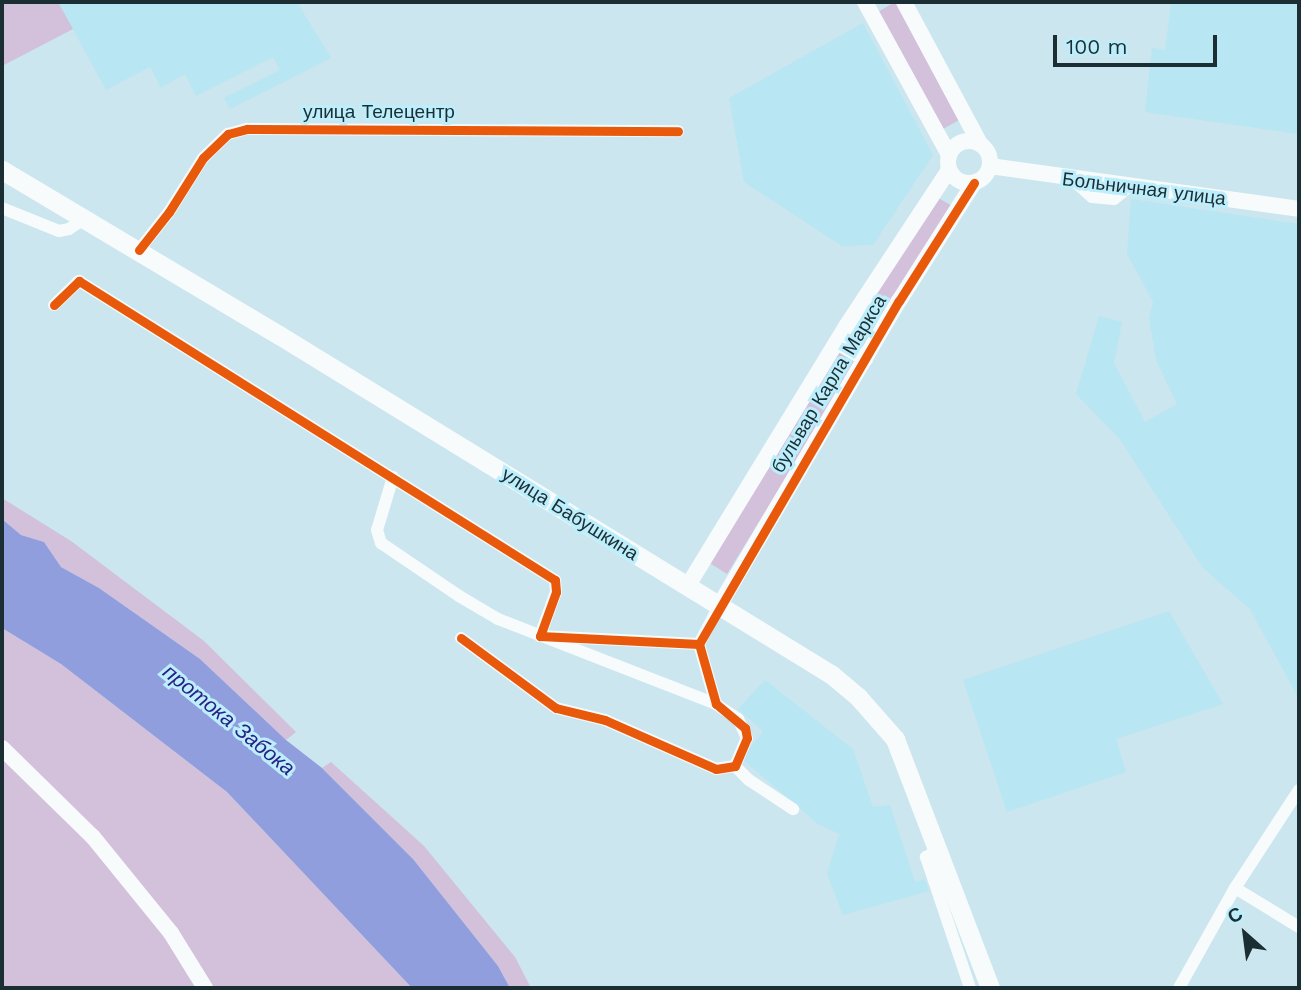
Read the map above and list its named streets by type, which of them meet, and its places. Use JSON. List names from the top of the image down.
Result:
{
  "streets": {
    "main road": ["улица Бабушкина"],
    "street": ["улица Телецентр", "Больничная улица", "бульвар Карла Маркса"]
  },
  "crossings": [
    ["улица Телецентр", "улица Бабушкина"],
    ["Больничная улица", "бульвар Карла Маркса"],
    ["бульвар Карла Маркса", "улица Бабушкина"]
  ],
  "water": ["протока Забока"],
  "scale_bar": "100 m",
  "north": "top left"
}
